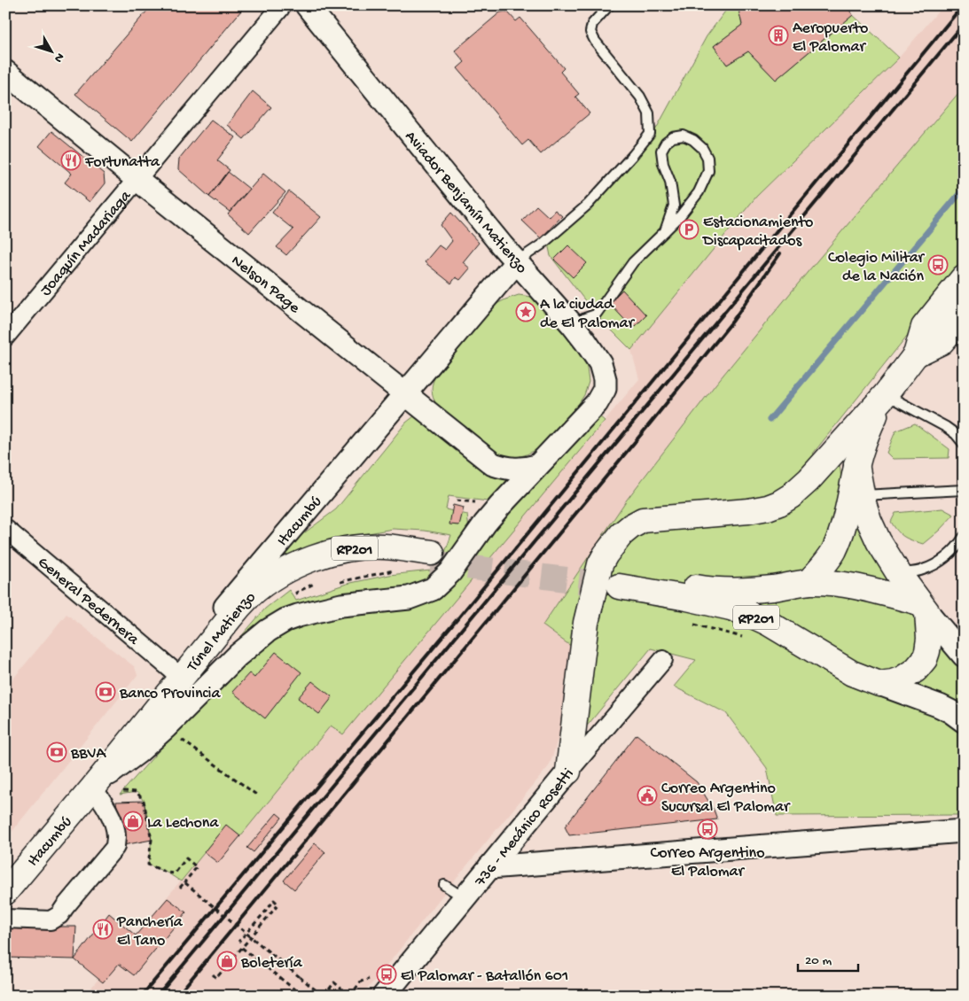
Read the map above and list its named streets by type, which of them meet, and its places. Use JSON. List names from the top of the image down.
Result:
{
  "streets": {
    "main road": ["Itacumbú", "RP201", "Túnel Matienzo"],
    "street": [
      "Aviador Benjamín Matienzo",
      "Joaquín Madariaga",
      "Nelson Page",
      "General Pedernera",
      "736 - Mecánico Rosetti"
    ]
  },
  "crossings": [
    ["Aviador Benjamín Matienzo", "Itacumbú"],
    ["Joaquín Madariaga", "Nelson Page"],
    ["Nelson Page", "Itacumbú"],
    ["Itacumbú", "General Pedernera"],
    ["Itacumbú", "Túnel Matienzo"]
  ],
  "places": {
    "building": ["Aeropuerto El Palomar"],
    "restaurant": ["Fortunatta", "Panchería El Tano"],
    "parking": ["Estacionamiento Discapacitados"],
    "bus stop": ["Colegio Militar de la Nación", "Correo Argentino El Palomar", "El Palomar - Batallón 601"],
    "place": ["A la ciudad de El Palomar"],
    "bank": ["Banco Provincia", "BBVA"],
    "public building": ["Correo Argentino Sucursal El Palomar"],
    "shop": ["La Lechona", "Boletería"]
  },
  "scale_bar": "20 m",
  "north": "bottom right"
}
